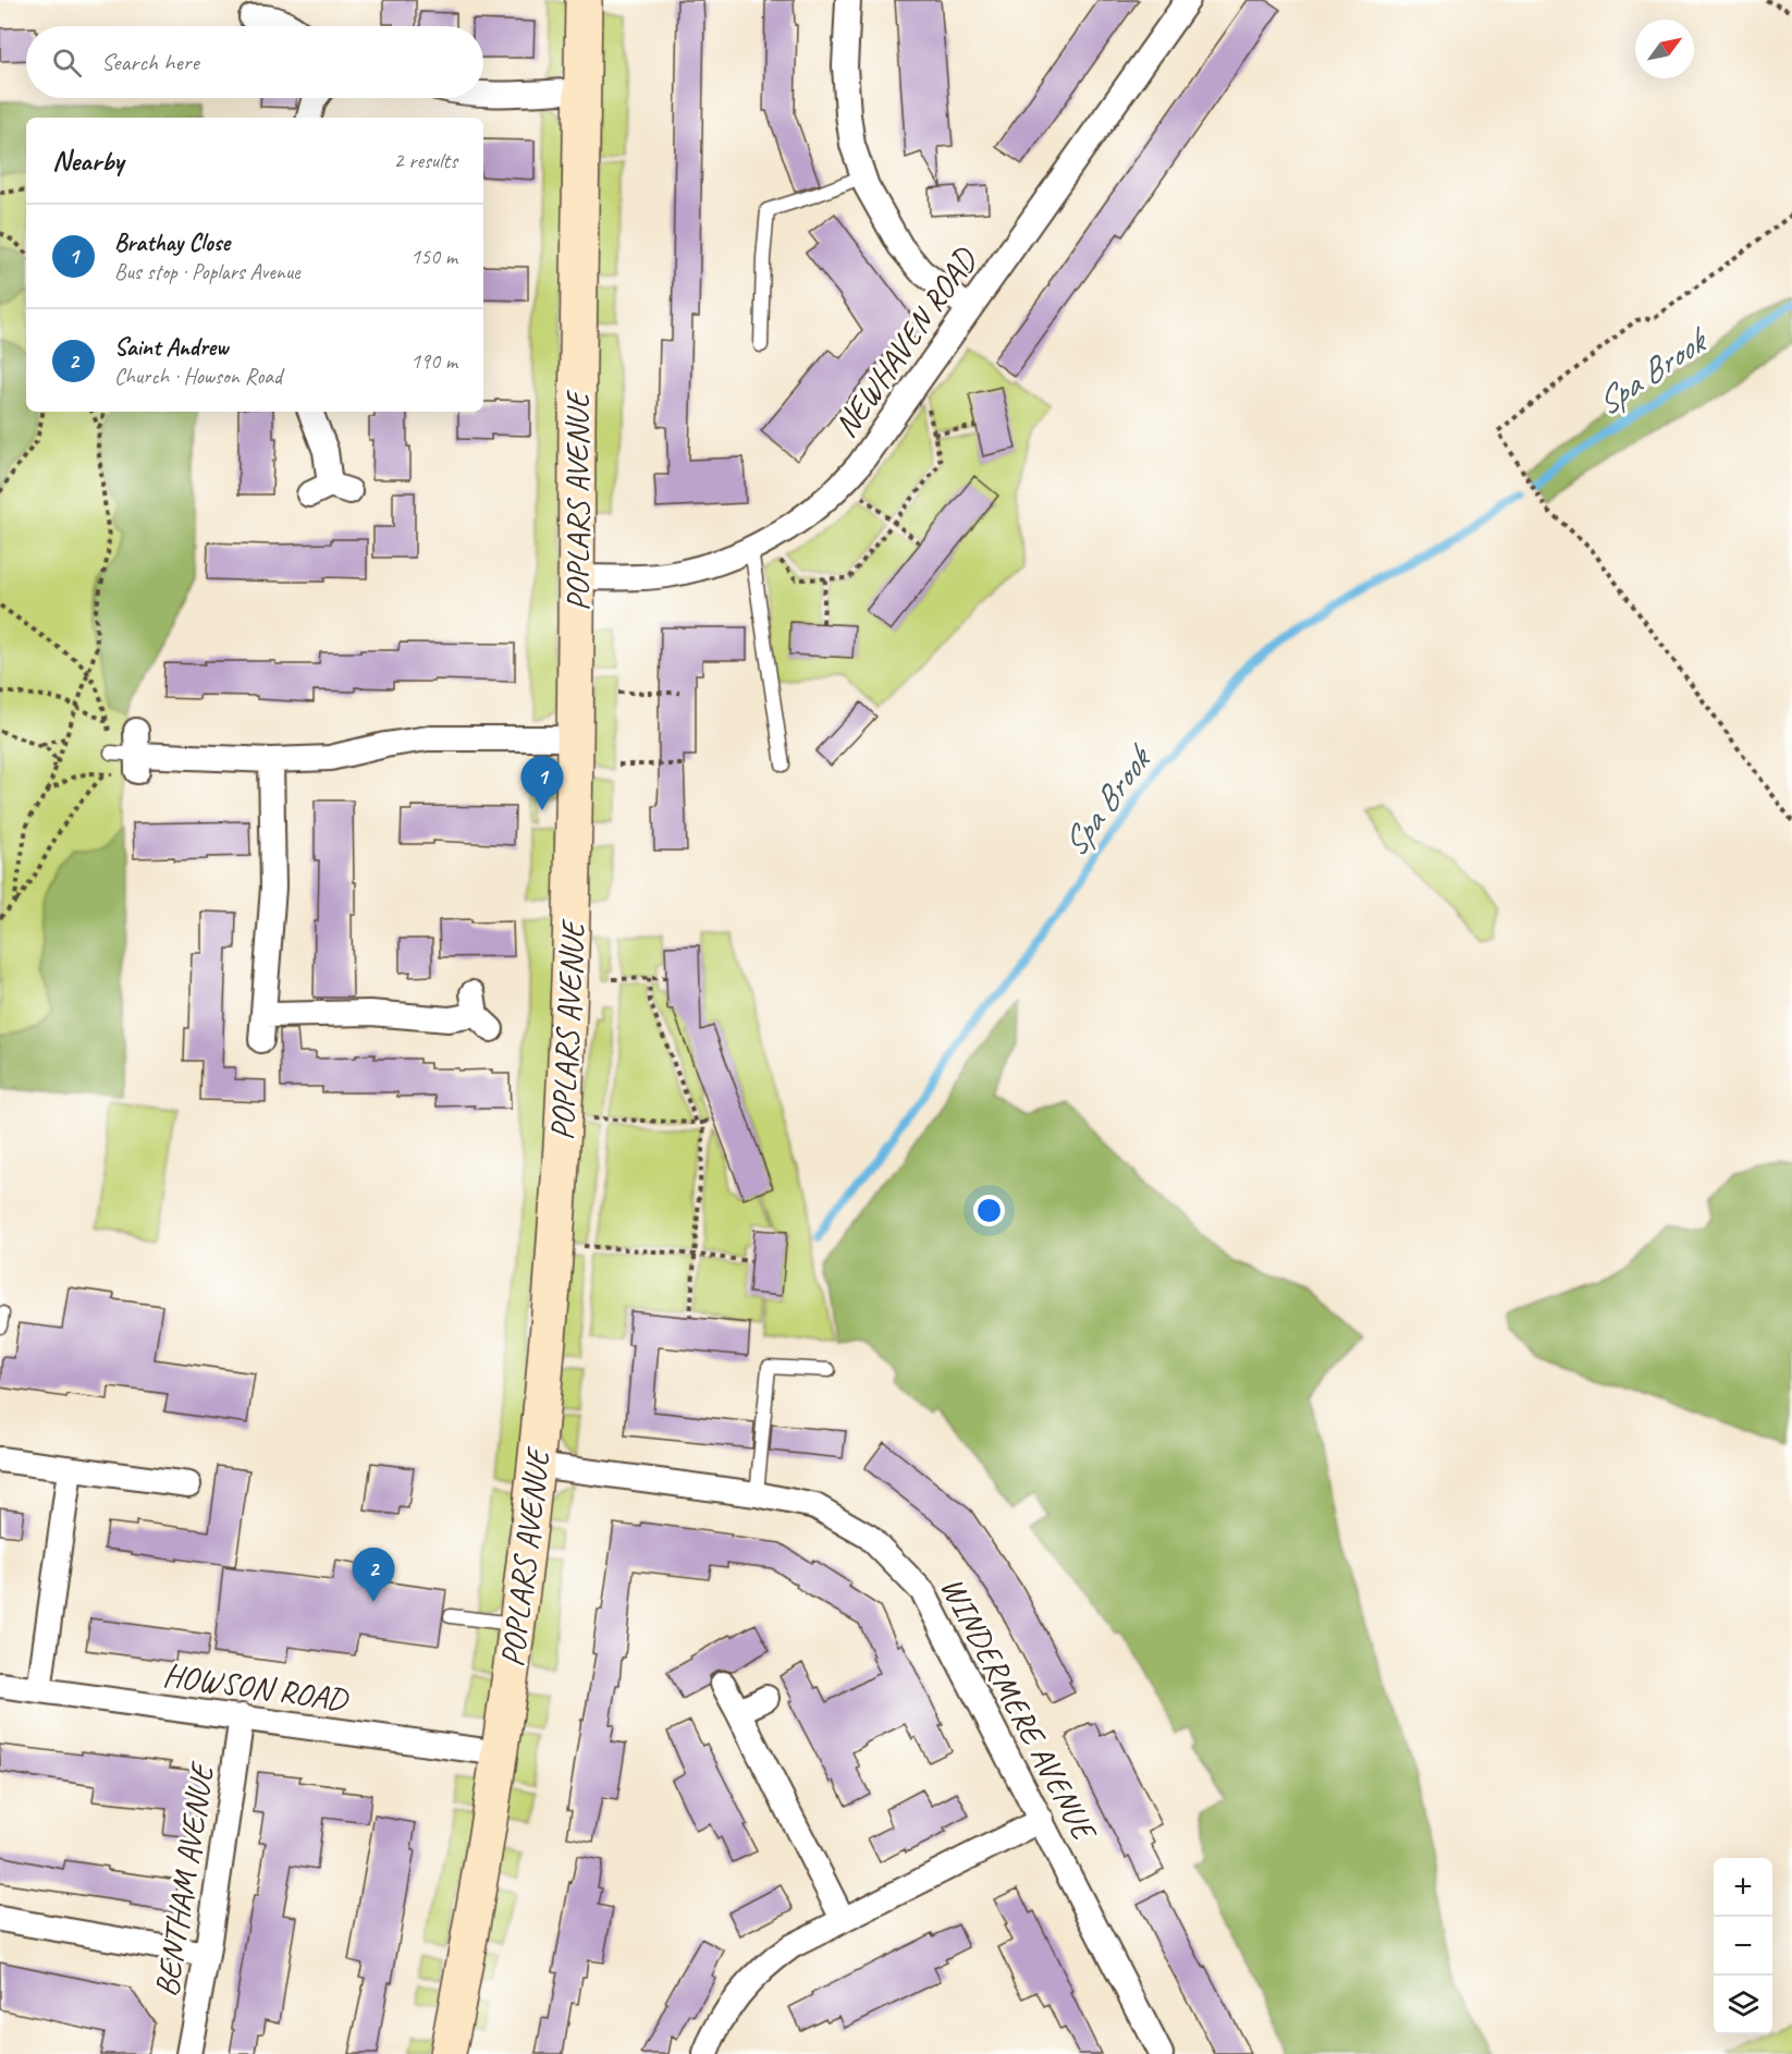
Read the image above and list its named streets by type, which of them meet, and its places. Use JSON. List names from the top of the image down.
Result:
{
  "streets": {
    "street": [
      "NEWHAVEN ROAD",
      "POPLARS AVENUE",
      "HOWSON ROAD",
      "WINDERMERE AVENUE",
      "BENTHAM AVENUE"
    ]
  },
  "crossings": [
    ["NEWHAVEN ROAD", "POPLARS AVENUE"],
    ["POPLARS AVENUE", "HOWSON ROAD"],
    ["POPLARS AVENUE", "WINDERMERE AVENUE"],
    ["HOWSON ROAD", "BENTHAM AVENUE"]
  ],
  "water": ["Spa Brook"],
  "north": "top right",
  "page": {
    "search": "Search here",
    "heading": ["Nearby", "2 results"],
    "list": [
      {
        "mark": "1",
        "name": "Brathay Close",
        "note": "Bus stop · Poplars Avenue",
        "value": "150 m"
      },
      {
        "mark": "2",
        "name": "Saint Andrew",
        "note": "Church · Howson Road",
        "value": "190 m"
      }
    ],
    "pins": ["1", "2"],
    "map_buttons": ["+", "−"]
  }
}
